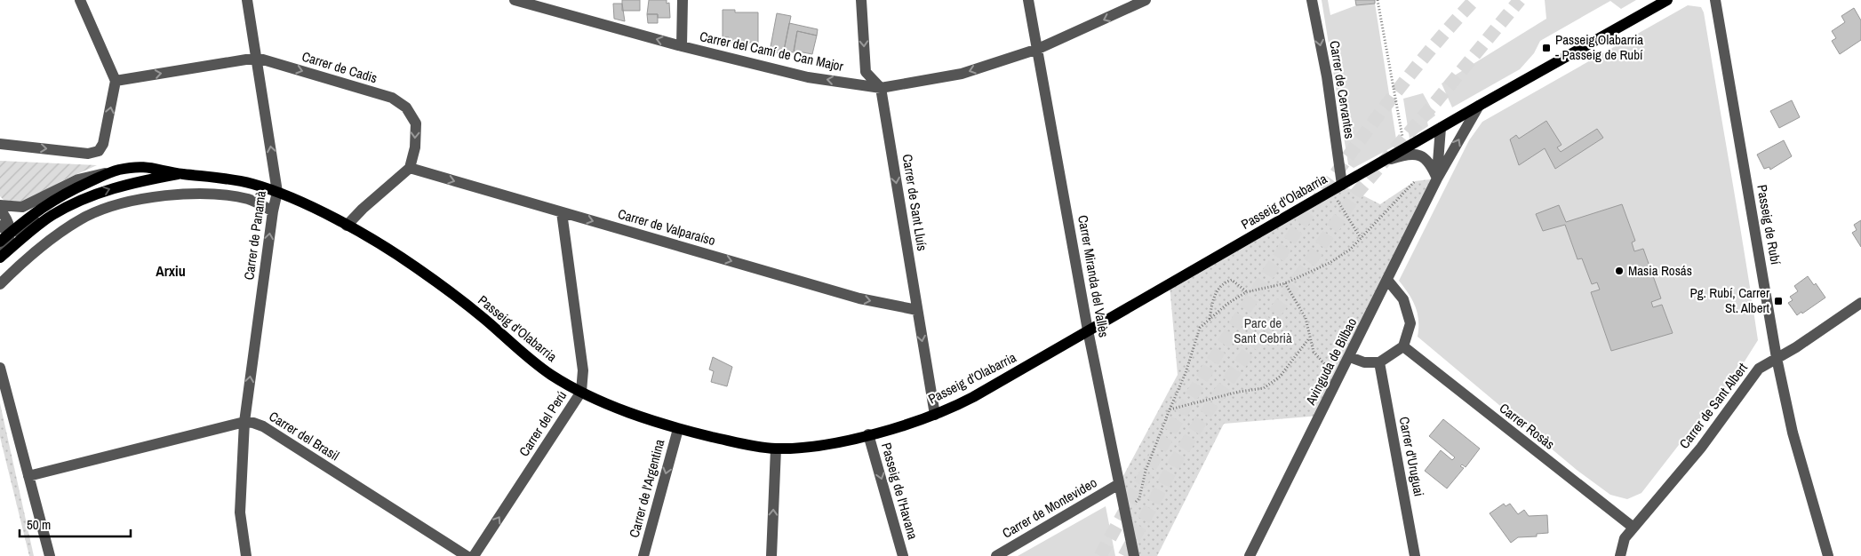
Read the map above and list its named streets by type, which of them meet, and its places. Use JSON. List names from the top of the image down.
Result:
{
  "streets": {
    "main road": ["Passeig d'Olabarria"],
    "street": [
      "Carrer del Camí de Can Major",
      "Carrer de Cadis",
      "Carrer de Cervantes",
      "Carrer de Sant Lluís",
      "Passeig de Rubí",
      "Carrer de Valparaíso",
      "Carrer de Panamà",
      "Carrer Miranda del Vallès",
      "Avinguda de Bilbao",
      "Carrer de Sant Albert",
      "Carrer del Perú",
      "Carrer Rosàs",
      "Carrer del Brasil",
      "Carrer d'Uruguai",
      "Carrer de l'Argentina",
      "Passeig de l'Havana",
      "Carrer de Montevideo"
    ]
  },
  "crossings": [
    ["Carrer del Camí de Can Major", "Carrer de Sant Lluís"],
    ["Carrer del Camí de Can Major", "Carrer Miranda del Vallès"],
    ["Carrer de Cadis", "Carrer de Valparaíso"],
    ["Carrer de Cadis", "Carrer de Panamà"],
    ["Carrer de Cervantes", "Passeig d'Olabarria"],
    ["Passeig d'Olabarria", "Carrer de Sant Lluís"],
    ["Passeig d'Olabarria", "Carrer de Panamà"],
    ["Passeig d'Olabarria", "Carrer Miranda del Vallès"],
    ["Passeig d'Olabarria", "Avinguda de Bilbao"],
    ["Passeig d'Olabarria", "Carrer del Perú"],
    ["Passeig d'Olabarria", "Carrer de l'Argentina"],
    ["Passeig d'Olabarria", "Passeig de l'Havana"],
    ["Carrer de Sant Lluís", "Carrer de Valparaíso"],
    ["Passeig de Rubí", "Carrer de Sant Albert"],
    ["Carrer de Valparaíso", "Carrer del Perú"],
    ["Carrer de Panamà", "Carrer del Brasil"],
    ["Carrer Miranda del Vallès", "Carrer de Montevideo"],
    ["Carrer de Sant Albert", "Carrer Rosàs"]
  ],
  "one_way": [
    "Carrer del Camí de Can Major",
    "Carrer de Cadis",
    "Carrer de Cervantes",
    "Carrer de Sant Lluís",
    "Carrer de Valparaíso",
    "Carrer de Panamà",
    "Carrer del Perú",
    "Carrer de l'Argentina",
    "Passeig de l'Havana"
  ],
  "districts": ["Arxiu"],
  "parks": ["Parc de Sant Cebrià"],
  "places": {
    "transit": ["Passeig Olabarria - Passeig de Rubí", "Pg. Rubí, Carrer St. Albert"],
    "other": ["Masia Rosás"]
  },
  "scale_bar": "50 m"
}
